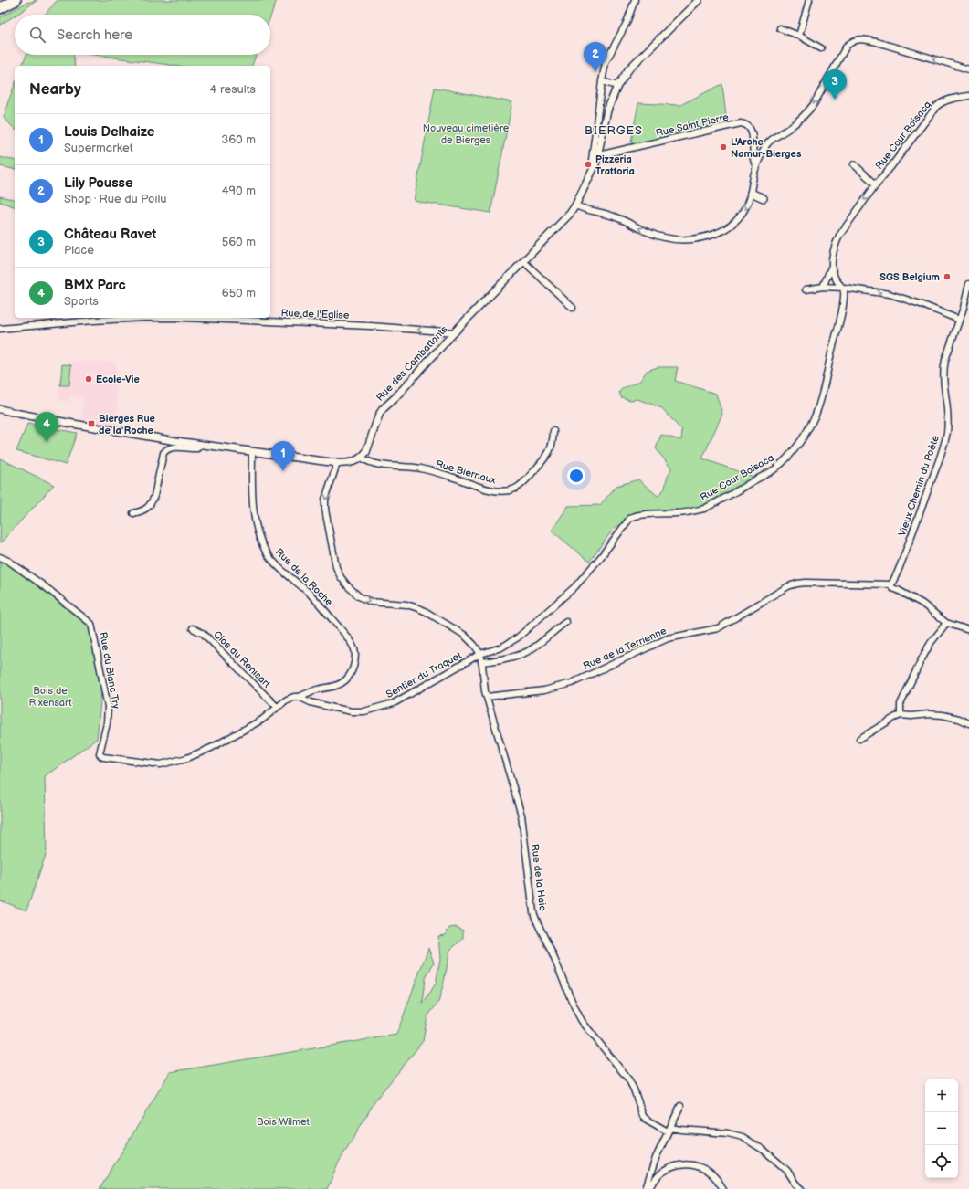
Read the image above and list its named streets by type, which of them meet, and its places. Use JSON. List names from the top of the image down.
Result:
{
  "streets": {
    "street": [
      "Rue Saint Pierre",
      "Rue Cour Boisacq",
      "Rue de l'Eglise",
      "Rue des Combattants",
      "Rue Biernaux",
      "Vieux Chemin du Poète",
      "Rue de la Roche",
      "Rue de la Terrienne",
      "Clos du Renisart",
      "Rue du Blanc Try",
      "Sentier du Traquet",
      "Rue de la Haie"
    ]
  },
  "crossings": [
    ["Rue Saint Pierre", "Rue des Combattants"],
    ["Rue Cour Boisacq", "Sentier du Traquet"],
    ["Rue Cour Boisacq", "Rue de la Haie"],
    ["Rue de l'Eglise", "Rue des Combattants"],
    ["Rue des Combattants", "Rue Biernaux"],
    ["Vieux Chemin du Poète", "Rue de la Terrienne"],
    ["Rue de la Roche", "Sentier du Traquet"],
    ["Rue de la Terrienne", "Rue de la Haie"],
    ["Clos du Renisart", "Rue du Blanc Try"],
    ["Sentier du Traquet", "Rue de la Haie"]
  ],
  "one_way": ["Rue de l'Eglise"],
  "districts": ["BIERGES"],
  "parks": ["Nouveau cimetière de Bierges", "Bois de Rixensart", "Bois Wilmet"],
  "places": {
    "other": [
      "L'Arche Namur-Bierges",
      "Pizzeria Trattoria",
      "SGS Belgium",
      "Ecole-Vie"
    ],
    "transit": ["Bierges Rue de la Roche"]
  },
  "page": {
    "search": "Search here",
    "pins": [
      "2",
      "3",
      "4",
      "1"
    ],
    "heading": ["Nearby", "4 results"],
    "list": [
      {
        "mark": "1",
        "name": "Louis Delhaize",
        "note": "Supermarket",
        "value": "360 m"
      },
      {
        "mark": "2",
        "name": "Lily Pousse",
        "note": "Shop · Rue du Poilu",
        "value": "490 m"
      },
      {
        "mark": "3",
        "name": "Château Ravet",
        "note": "Place",
        "value": "560 m"
      },
      {
        "mark": "4",
        "name": "BMX Parc",
        "note": "Sports",
        "value": "650 m"
      }
    ],
    "map_buttons": ["+", "−"]
  }
}
